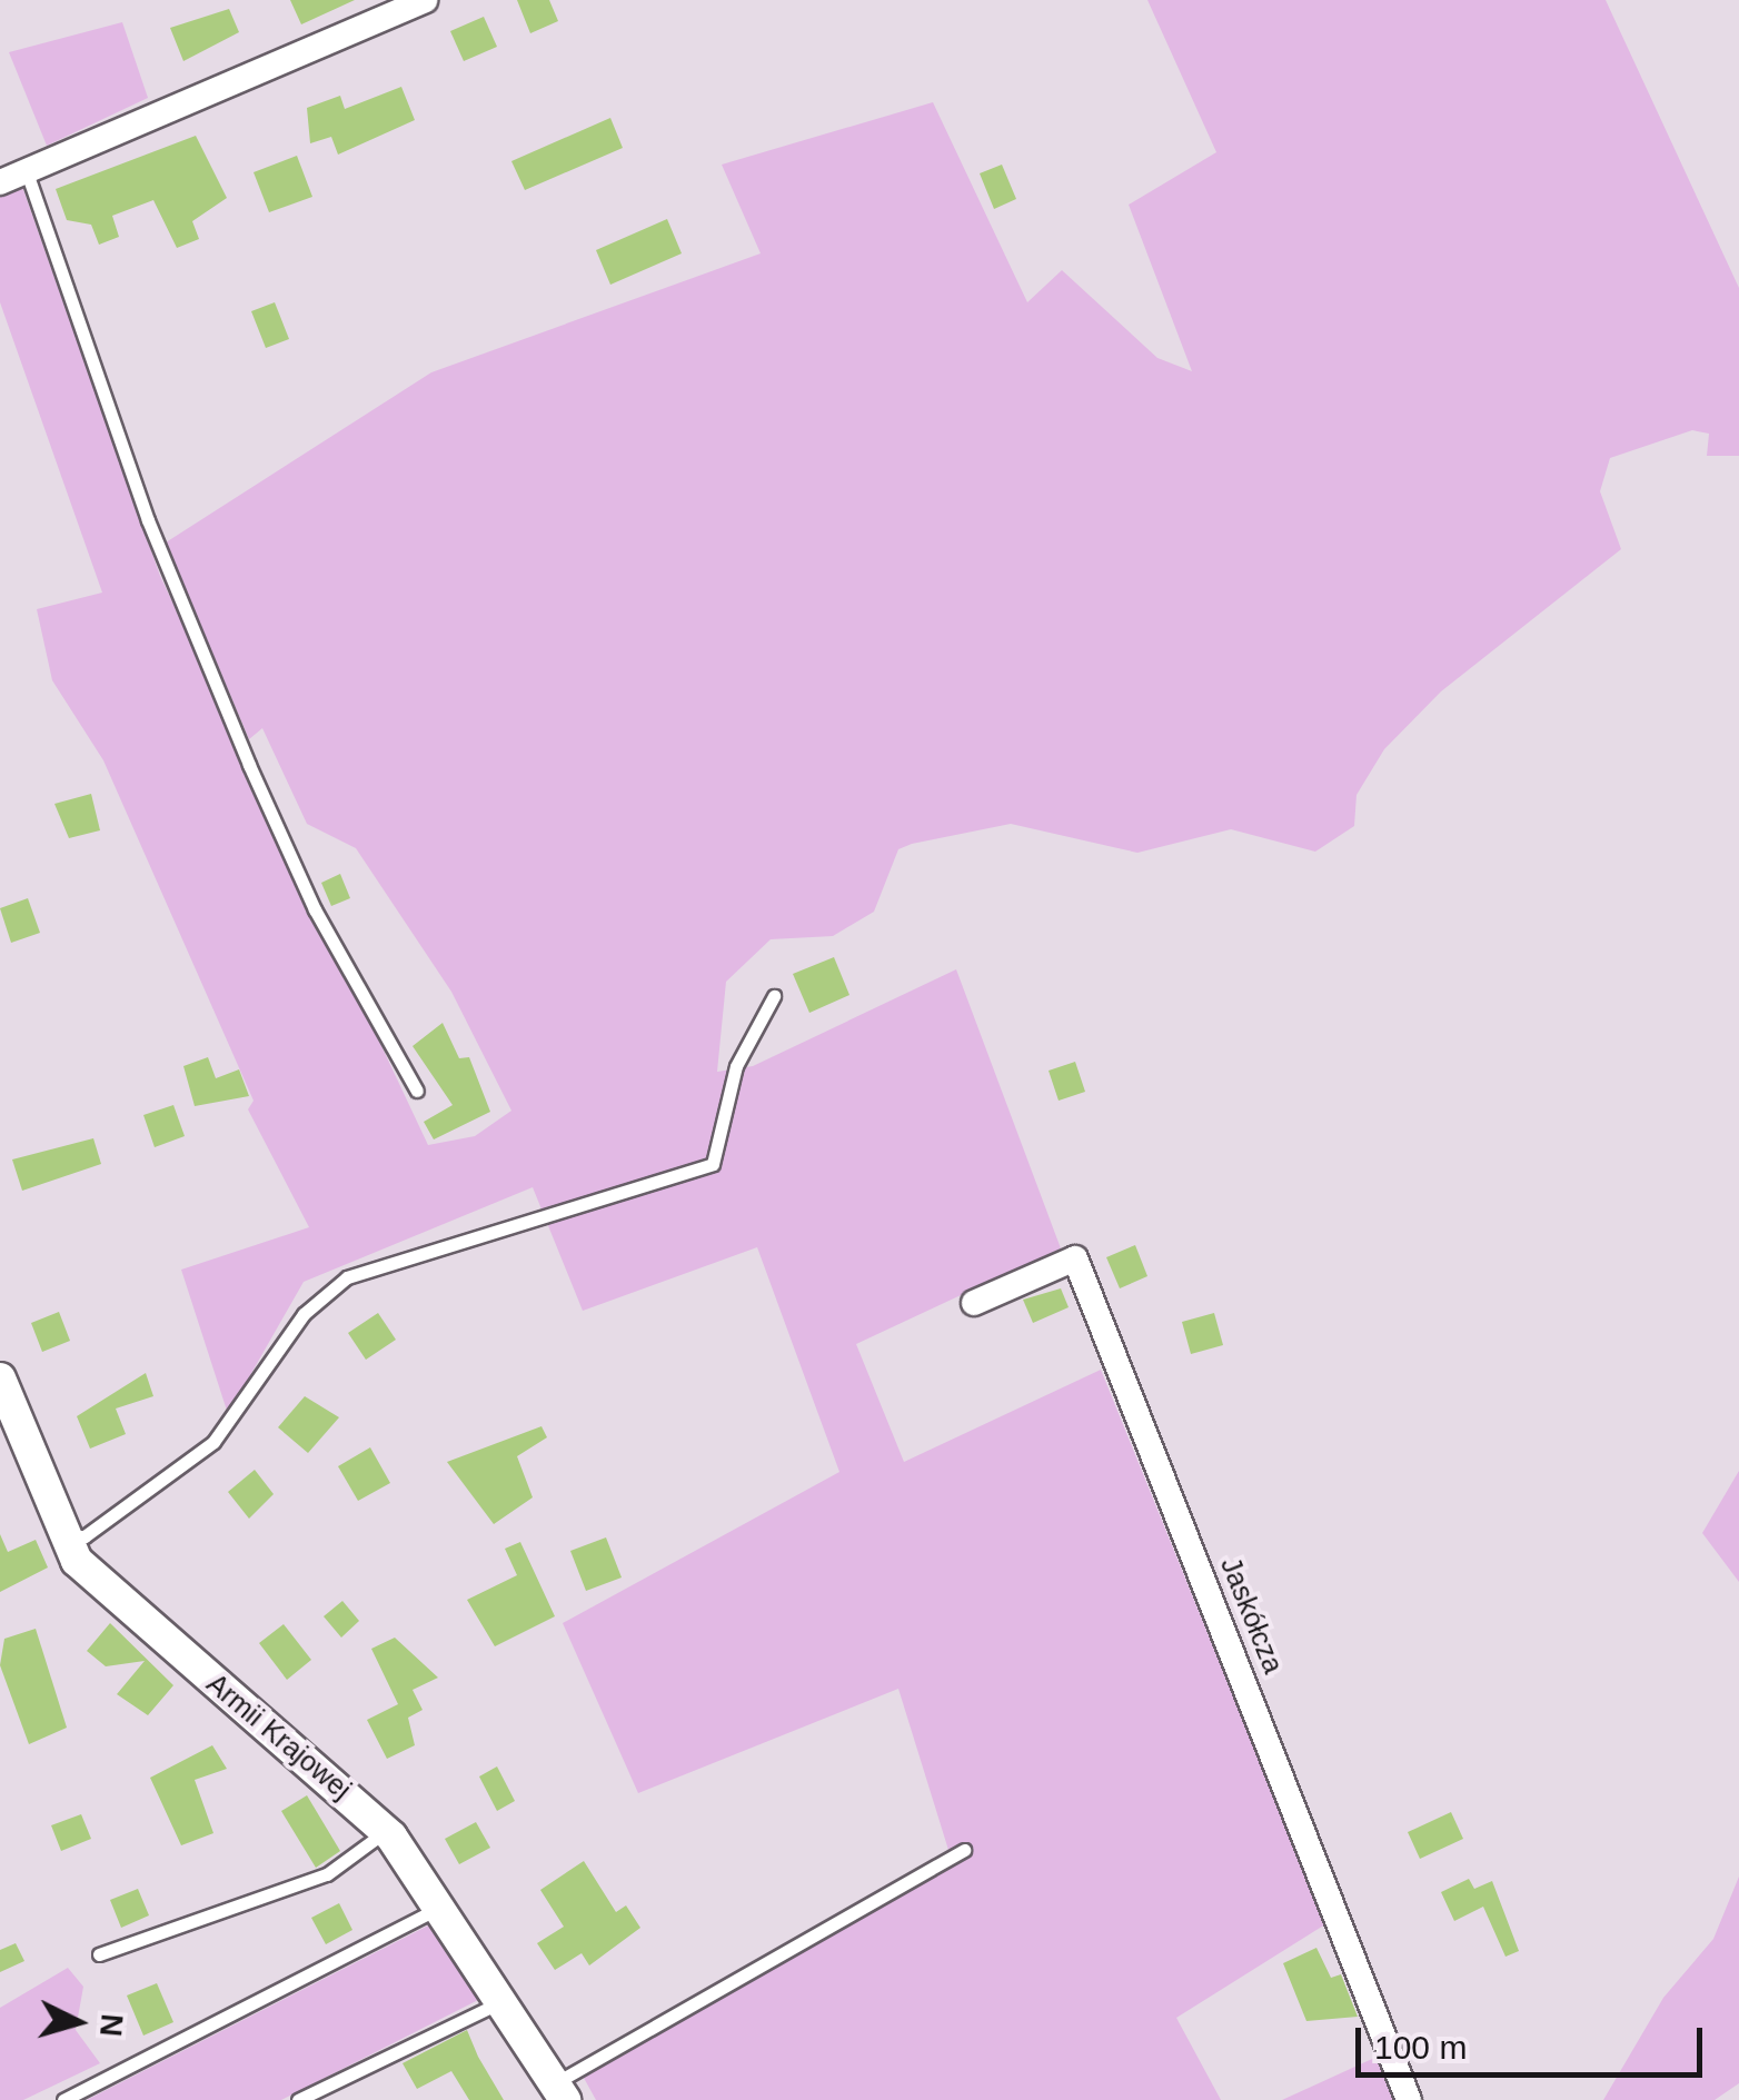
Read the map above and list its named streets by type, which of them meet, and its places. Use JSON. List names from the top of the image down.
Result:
{
  "streets": {
    "street": ["Jaskółcza", "Armii Krajowej"]
  },
  "scale_bar": "100 m",
  "north": "right"
}
